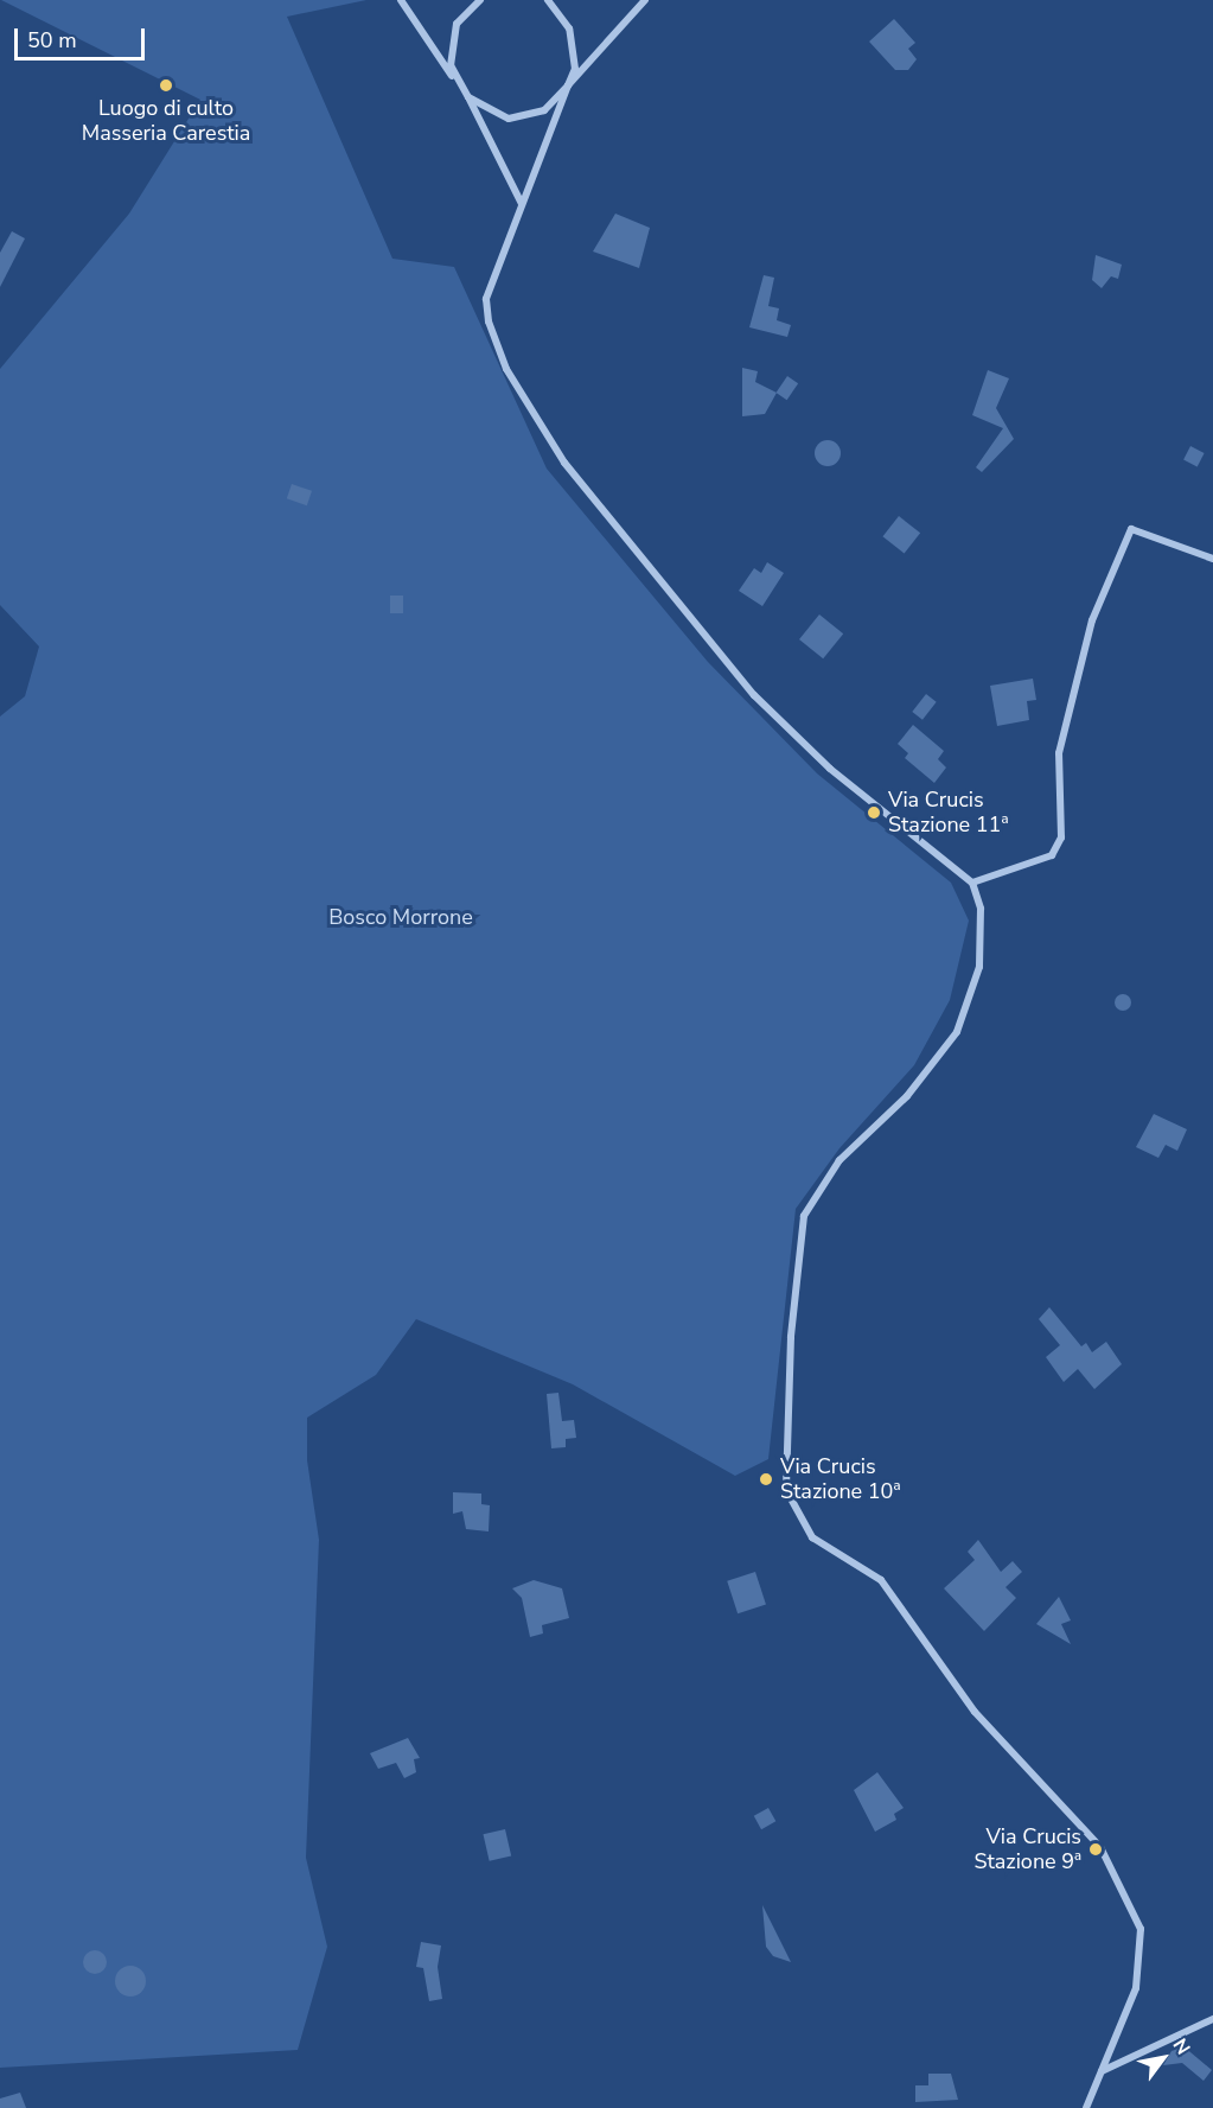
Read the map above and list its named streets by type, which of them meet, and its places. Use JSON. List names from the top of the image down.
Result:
{
  "parks": ["Bosco Morrone"],
  "places": [
    "Luogo di culto Masseria Carestia",
    "Via Crucis Stazione 11ª",
    "Via Crucis Stazione 10ª",
    "Via Crucis Stazione 9ª"
  ],
  "scale_bar": "50 m",
  "north": "top right"
}
